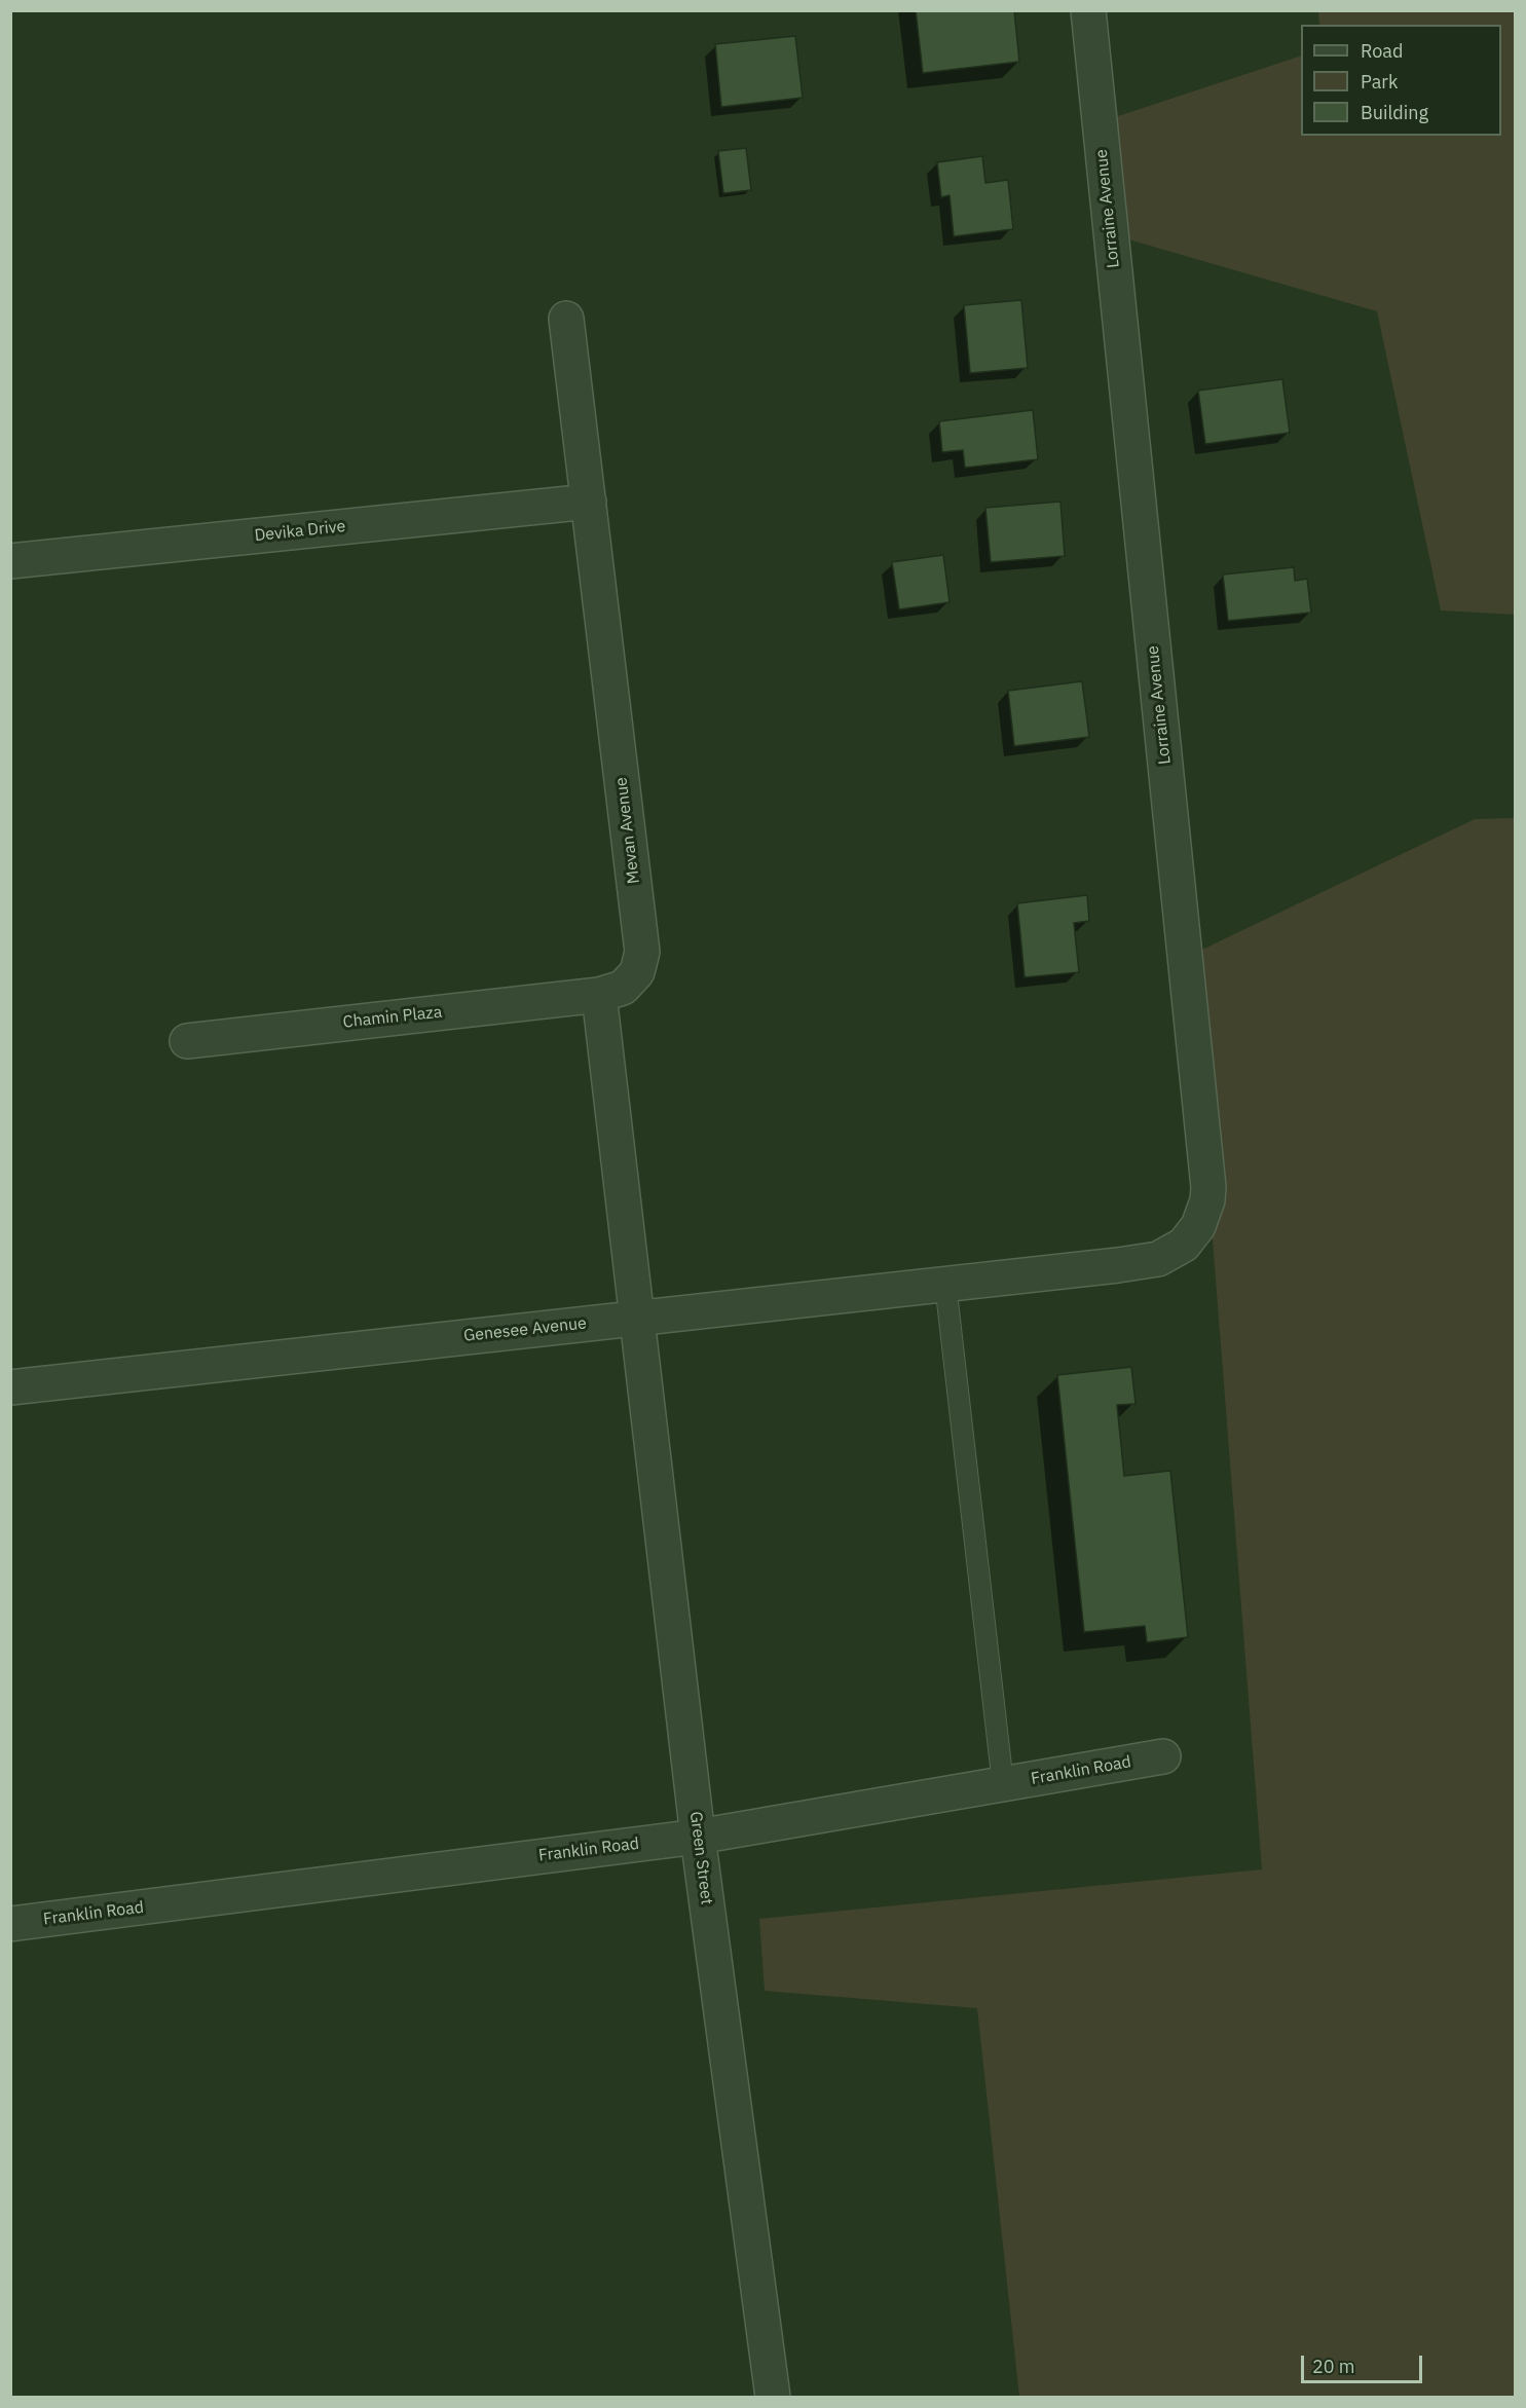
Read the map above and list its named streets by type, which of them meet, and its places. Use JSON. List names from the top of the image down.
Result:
{
  "streets": {
    "street": [
      "Lorraine Avenue",
      "Devika Drive",
      "Mevan Avenue",
      "Chamin Plaza",
      "Genesee Avenue",
      "Franklin Road",
      "Green Street"
    ]
  },
  "crossings": [
    ["Lorraine Avenue", "Genesee Avenue"],
    ["Devika Drive", "Mevan Avenue"],
    ["Mevan Avenue", "Chamin Plaza"],
    ["Genesee Avenue", "Green Street"],
    ["Franklin Road", "Green Street"]
  ],
  "legend": ["Road", "Park", "Building"],
  "scale_bar": "20 m"
}
